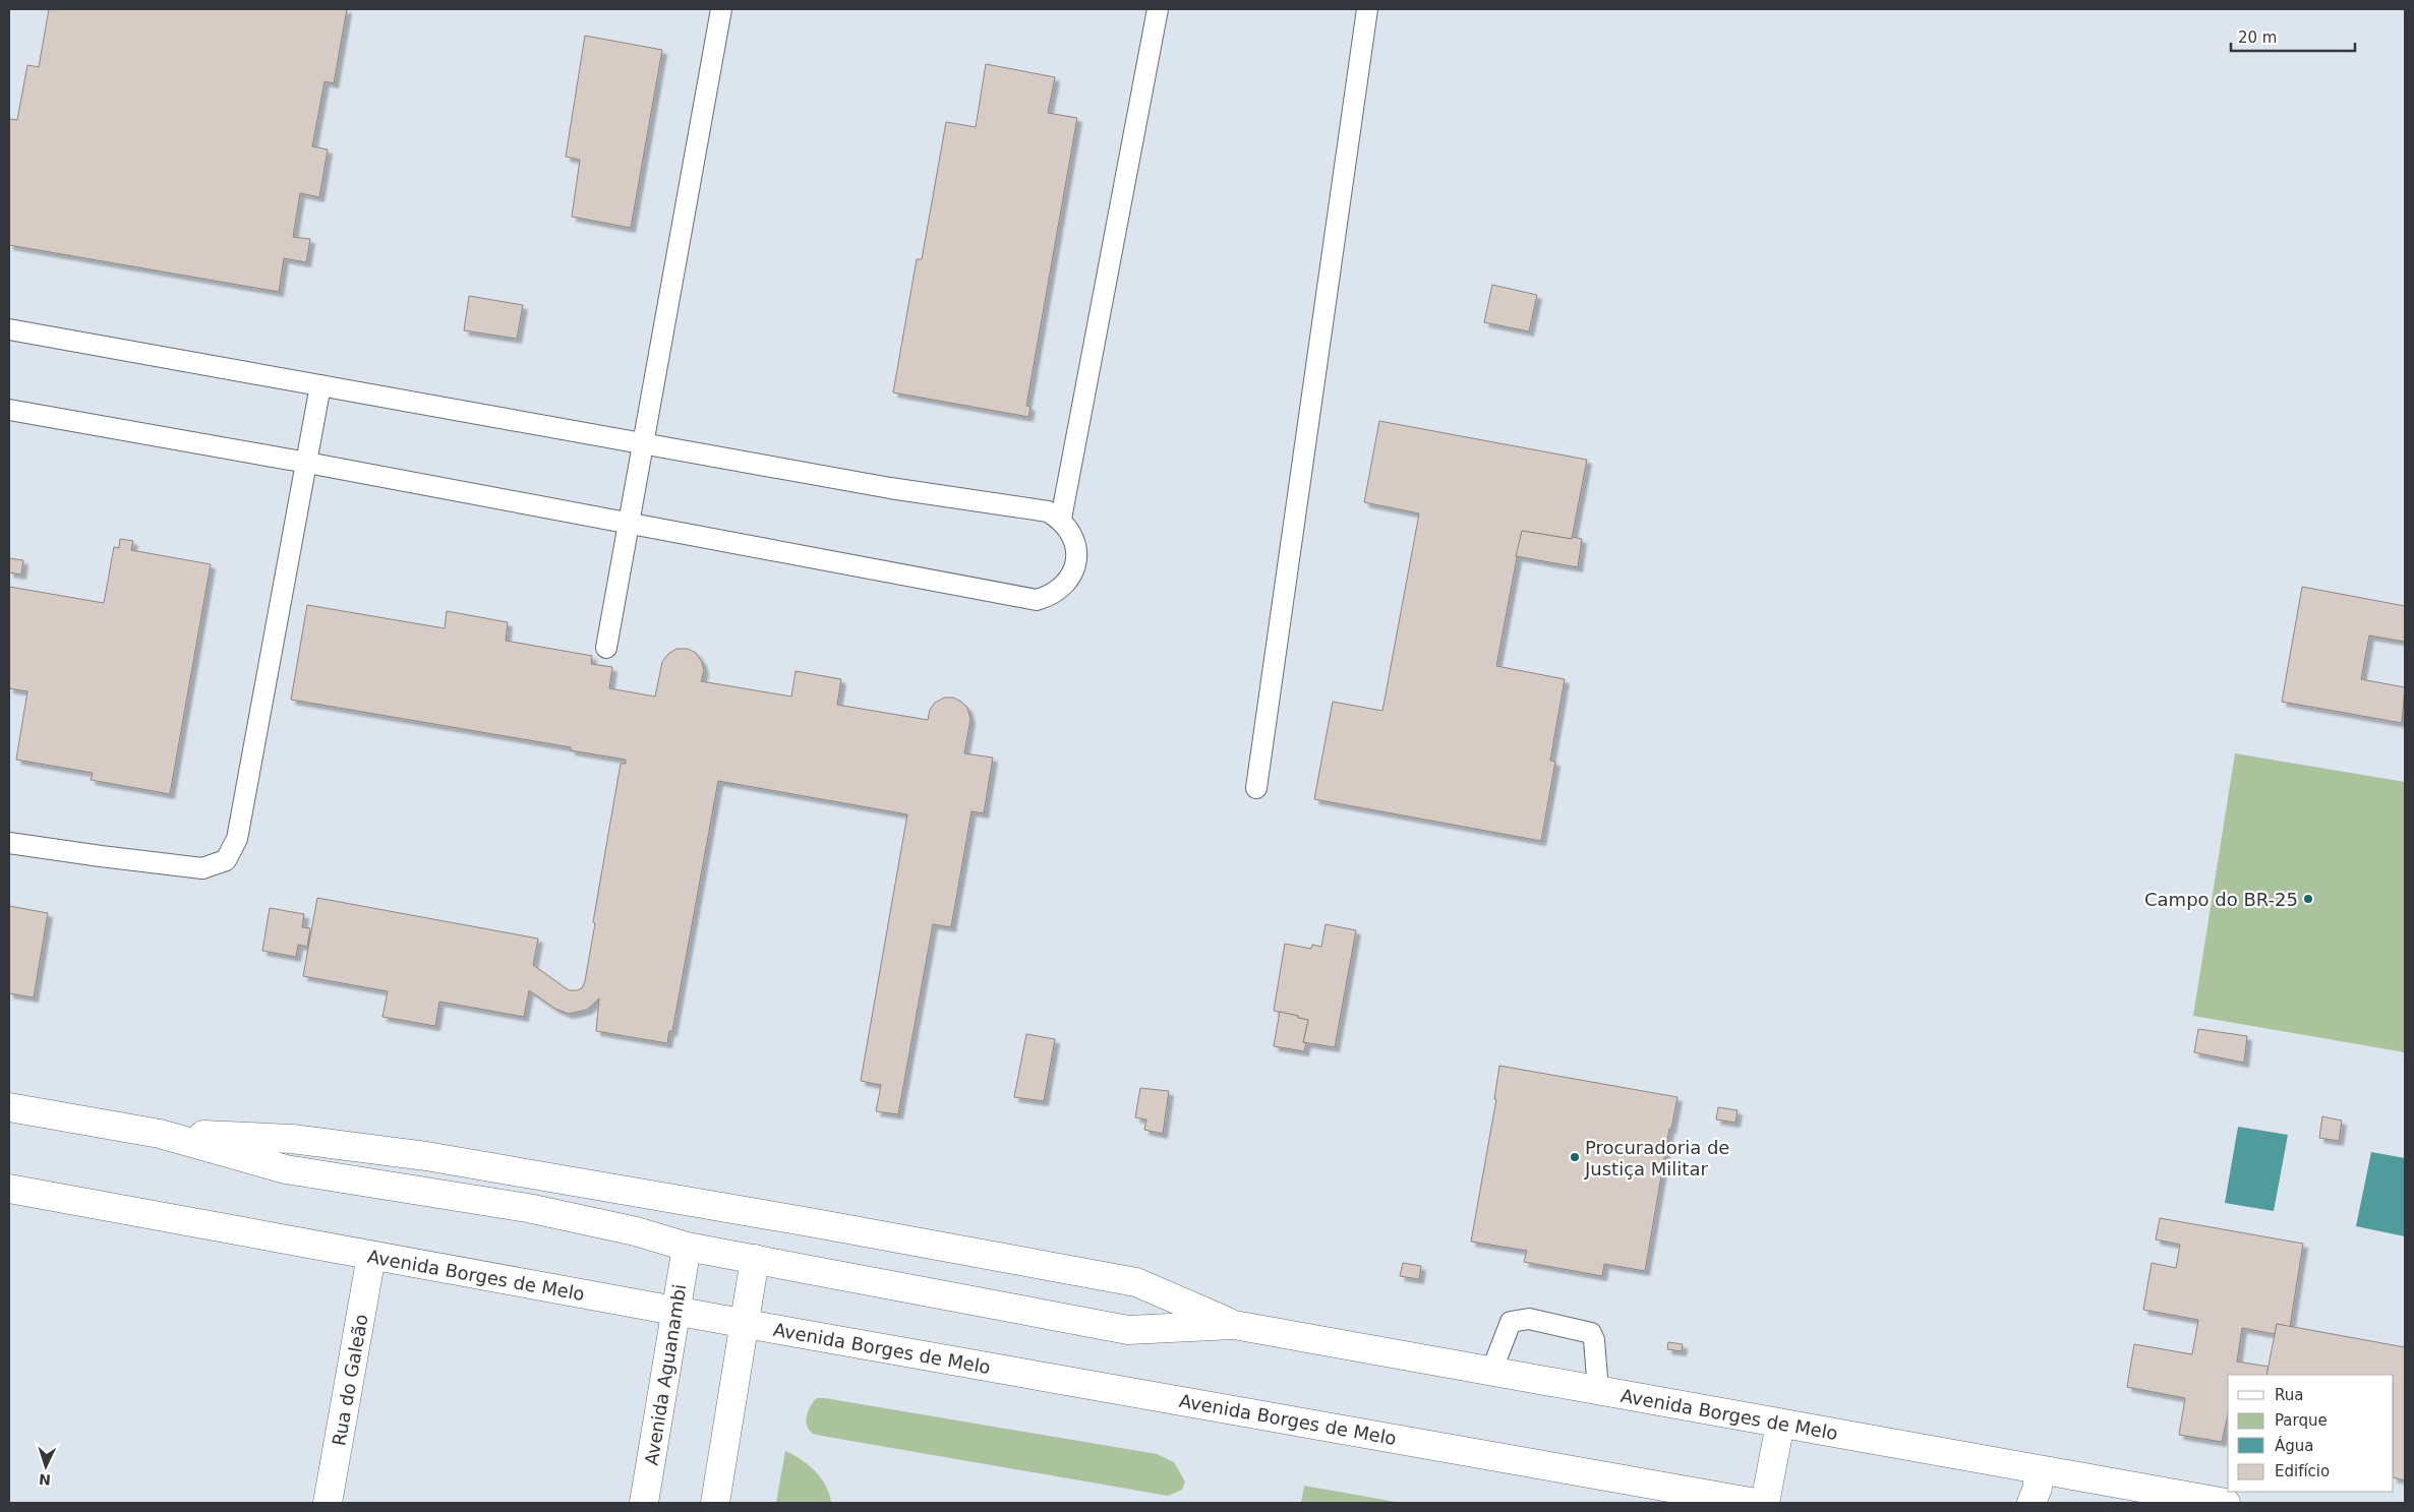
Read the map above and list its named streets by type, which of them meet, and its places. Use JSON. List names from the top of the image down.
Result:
{
  "streets": {
    "main road": ["Avenida Borges de Melo", "Avenida Aguanambi", "Rua do Galeão"]
  },
  "crossings": [
    ["Avenida Borges de Melo", "Avenida Aguanambi"],
    ["Avenida Borges de Melo", "Rua do Galeão"]
  ],
  "places": ["Campo do BR-25", "Procuradoria de Justiça Militar"],
  "legend": [
    "Rua",
    "Parque",
    "Água",
    "Edifício"
  ],
  "scale_bar": "20 m",
  "north": "bottom"
}
